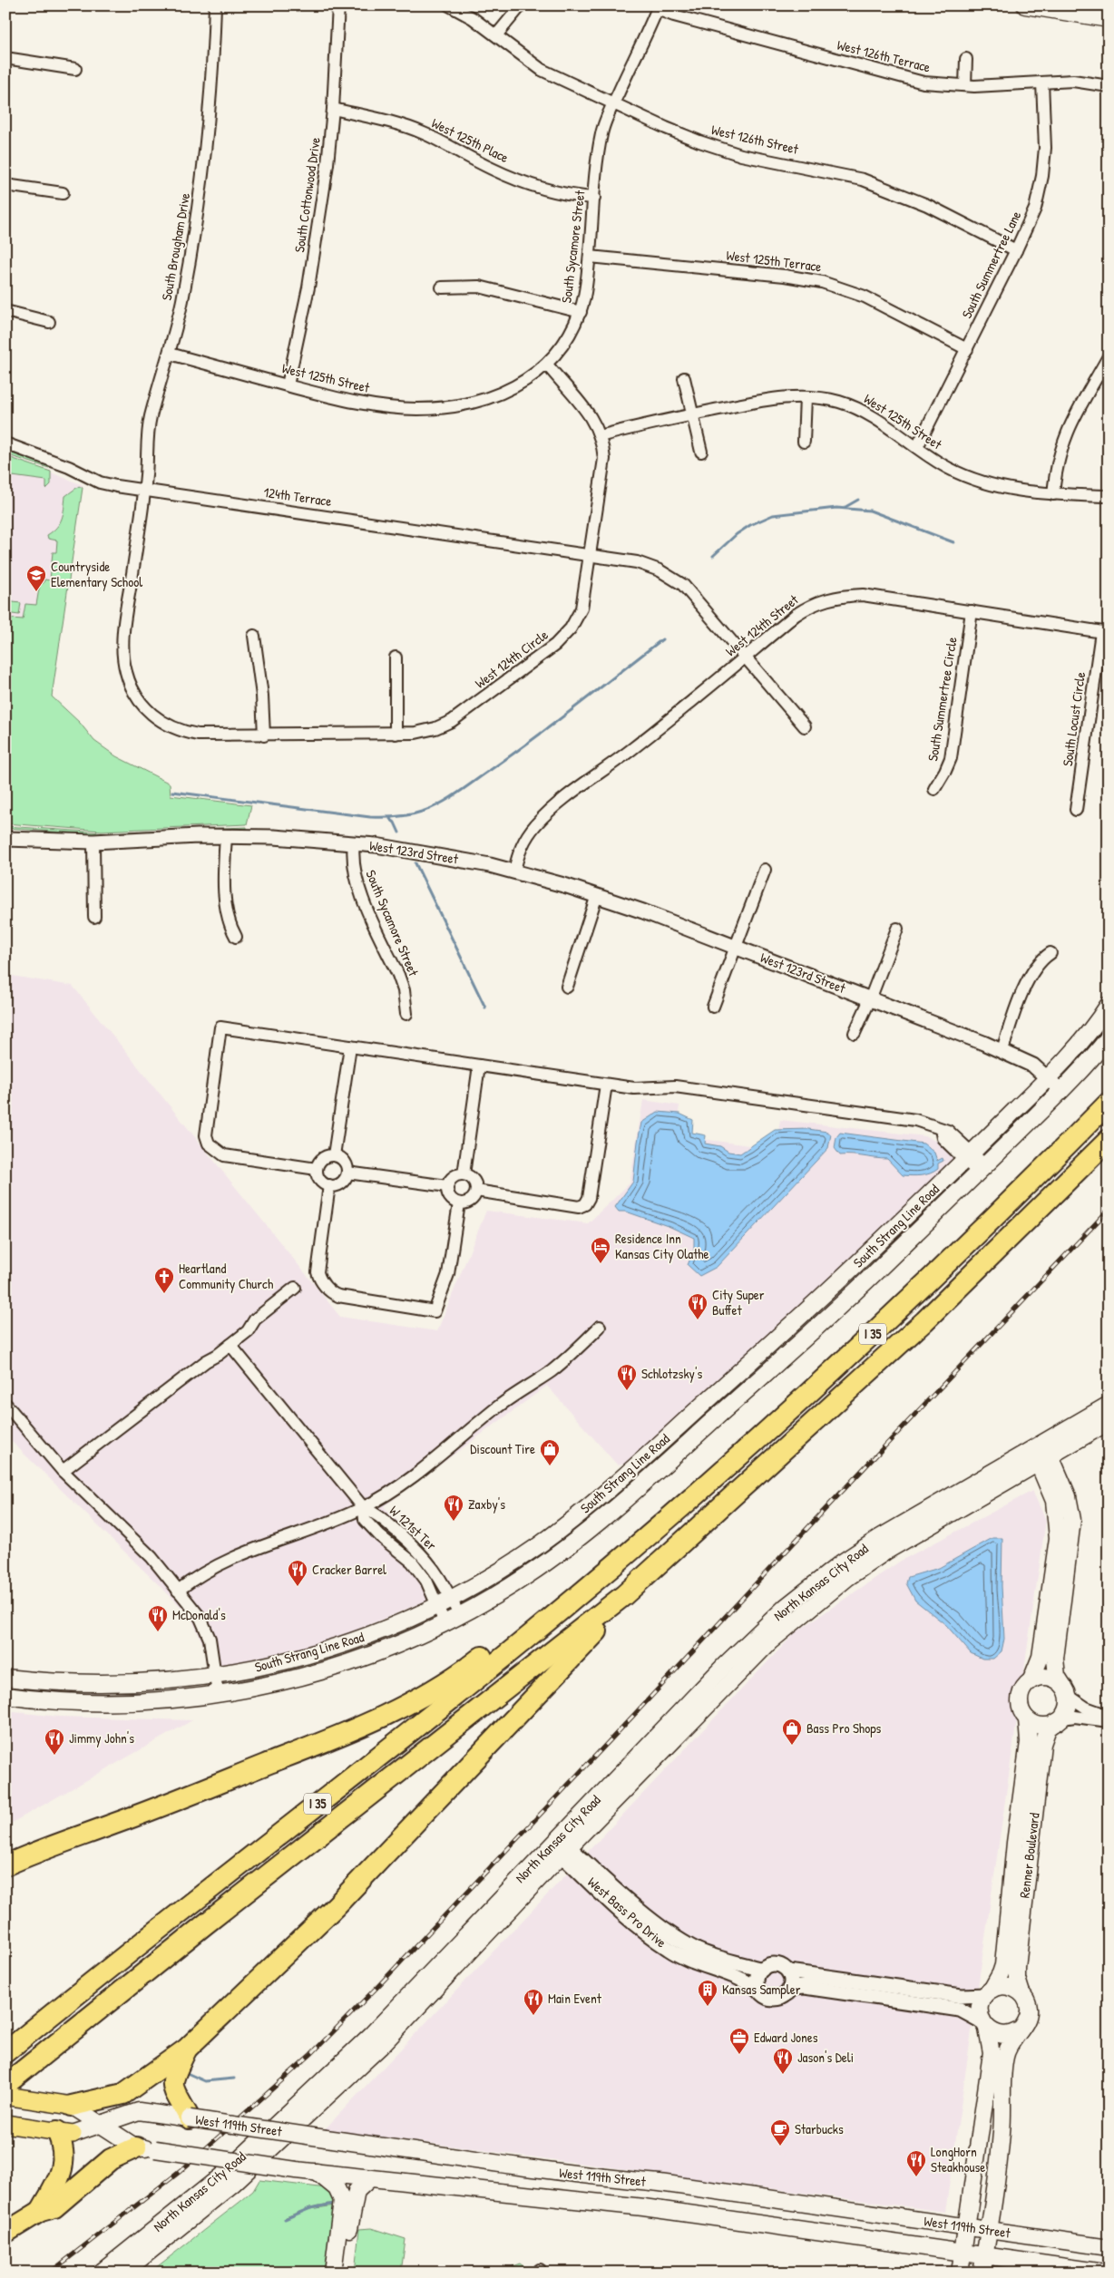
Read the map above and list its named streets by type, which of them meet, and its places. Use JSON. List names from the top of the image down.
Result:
{
  "streets": {
    "highway": ["I 35"],
    "main road": [
      "South Strang Line Road",
      "North Kansas City Road",
      "Renner Boulevard",
      "West 119th Street"
    ],
    "street": [
      "West 126th Terrace",
      "West 126th Street",
      "West 125th Place",
      "South Cottonwood Drive",
      "South Brougham Drive",
      "South Sycamore Street",
      "West 125th Terrace",
      "South Summertree Lane",
      "West 125th Street",
      "124th Terrace",
      "West 124th Street",
      "West 124th Circle",
      "South Summertree Circle",
      "South Locust Circle",
      "West 123rd Street",
      "W 121st Ter",
      "West Bass Pro Drive"
    ]
  },
  "crossings": [
    ["West 126th Terrace", "South Sycamore Street"],
    ["West 126th Terrace", "South Summertree Lane"],
    ["West 126th Street", "South Sycamore Street"],
    ["West 126th Street", "South Summertree Lane"],
    ["West 125th Place", "South Cottonwood Drive"],
    ["West 125th Place", "South Sycamore Street"],
    ["South Cottonwood Drive", "West 125th Street"],
    ["South Brougham Drive", "West 125th Street"],
    ["South Brougham Drive", "124th Terrace"],
    ["South Brougham Drive", "West 124th Circle"],
    ["South Sycamore Street", "West 125th Terrace"],
    ["South Sycamore Street", "West 125th Street"],
    ["South Sycamore Street", "West 123rd Street"],
    ["West 125th Terrace", "South Summertree Lane"],
    ["South Summertree Lane", "West 125th Street"],
    ["124th Terrace", "West 124th Street"],
    ["124th Terrace", "West 124th Circle"],
    ["West 124th Street", "South Summertree Circle"],
    ["West 124th Street", "South Locust Circle"],
    ["West 124th Street", "West 123rd Street"],
    ["West 123rd Street", "South Strang Line Road"],
    ["South Strang Line Road", "W 121st Ter"],
    ["North Kansas City Road", "West Bass Pro Drive"]
  ],
  "places": {
    "school or university": ["Countryside Elementary School"],
    "hotel": ["Residence Inn Kansas City Olathe"],
    "church": ["Heartland Community Church"],
    "restaurant": [
      "City Super Buffet",
      "Schlotzsky's",
      "Zaxby's",
      "Cracker Barrel",
      "McDonald's",
      "Jimmy John's",
      "Main Event",
      "Jason's Deli",
      "LongHorn Steakhouse"
    ],
    "shop": ["Discount Tire", "Bass Pro Shops"],
    "building": ["Kansas Sampler"],
    "office": ["Edward Jones"],
    "cafe": ["Starbucks"]
  }
}
